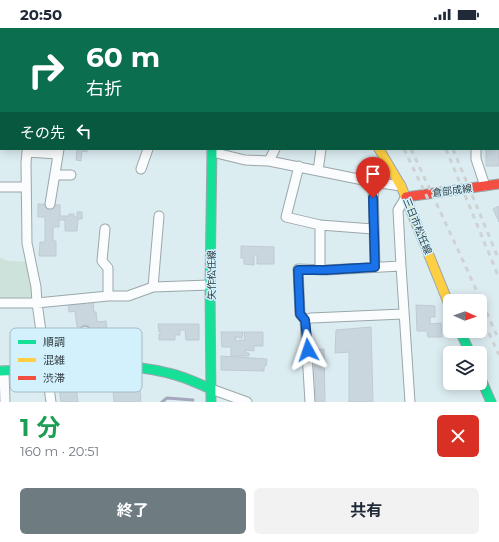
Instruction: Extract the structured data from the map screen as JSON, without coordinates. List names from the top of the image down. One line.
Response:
{"streets":{"main road":["倉部成線","三日市松任線","矢作松任線"]},"crossings":[["倉部成線","三日市松任線"]],"legend":["順調","混雑","渋滞"],"north":"right","page":{"status":"20:50","turn":["60 m","右折"],"then":"その先","heading":["1 分","160 m · 20:51"],"buttons":["終了","共有"]}}
